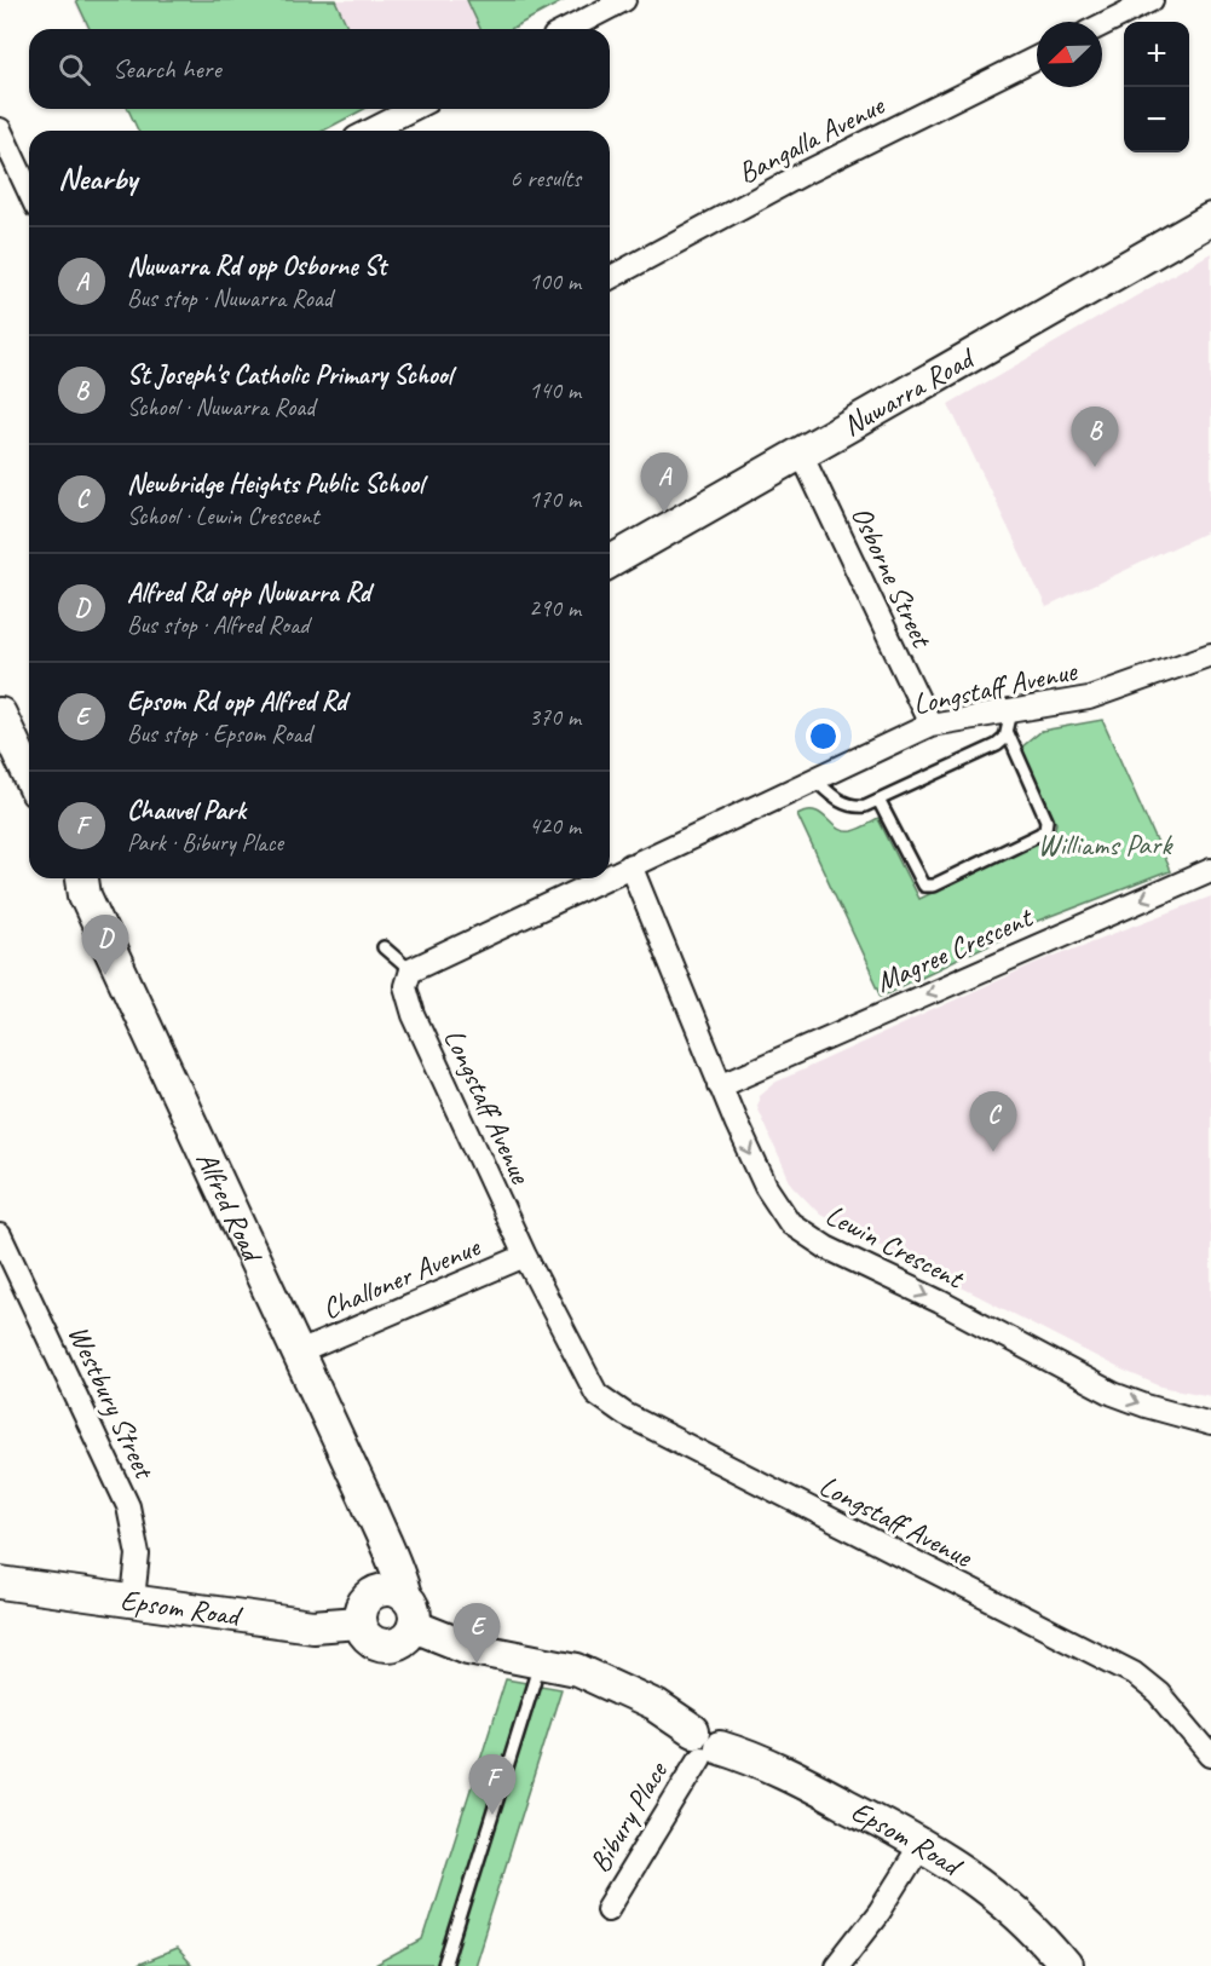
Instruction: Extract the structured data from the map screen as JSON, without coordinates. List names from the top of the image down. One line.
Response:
{"streets":{"street":["Bangalla Avenue","Nuwarra Road","Osborne Street","Longstaff Avenue","Magree Crescent","Alfred Road","Lewin Crescent","Challoner Avenue","Westbury Street","Epsom Road","Bibury Place"]},"crossings":[["Nuwarra Road","Osborne Street"],["Osborne Street","Longstaff Avenue"],["Longstaff Avenue","Lewin Crescent"],["Longstaff Avenue","Challoner Avenue"],["Magree Crescent","Lewin Crescent"],["Alfred Road","Challoner Avenue"],["Alfred Road","Epsom Road"],["Westbury Street","Epsom Road"],["Epsom Road","Bibury Place"]],"one_way":["Magree Crescent","Lewin Crescent"],"parks":["Williams Park"],"north":"bottom left","page":{"map_buttons":["+","−"],"search":"Search here","heading":["Nearby","6 results"],"list":[{"mark":"A","name":"Nuwarra Rd opp Osborne St","note":"Bus stop · Nuwarra Road","value":"100 m"},{"mark":"B","name":"St Joseph's Catholic Primary School","note":"School · Nuwarra Road","value":"140 m"},{"mark":"C","name":"Newbridge Heights Public School","note":"School · Lewin Crescent","value":"170 m"},{"mark":"D","name":"Alfred Rd opp Nuwarra Rd","note":"Bus stop · Alfred Road","value":"290 m"},{"mark":"E","name":"Epsom Rd opp Alfred Rd","note":"Bus stop · Epsom Road","value":"370 m"},{"mark":"F","name":"Chauvel Park","note":"Park · Bibury Place","value":"420 m"}],"pins":["B","A","D","C","E","F"]}}
